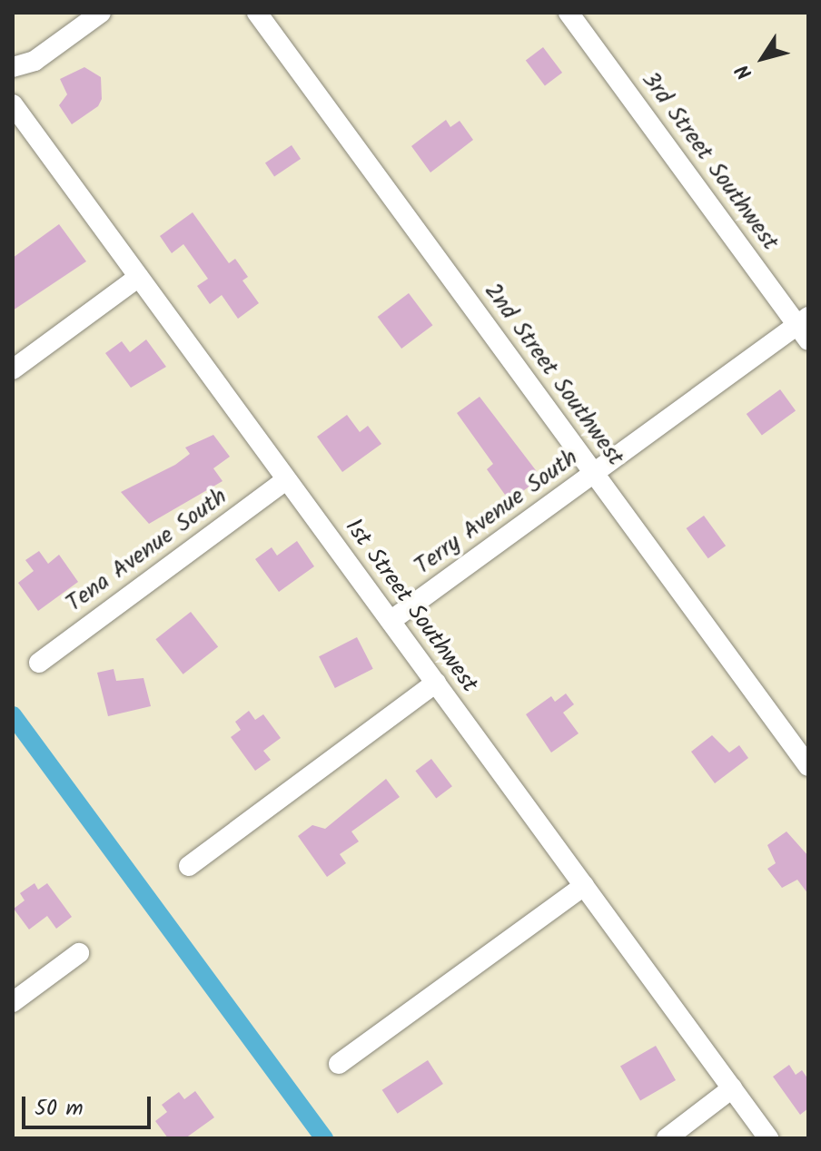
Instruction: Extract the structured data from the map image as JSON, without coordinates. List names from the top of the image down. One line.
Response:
{"streets":{"street":["3rd Street Southwest","2nd Street Southwest","Terry Avenue South","Tena Avenue South","1st Street Southwest"]},"crossings":[["3rd Street Southwest","Terry Avenue South"],["2nd Street Southwest","Terry Avenue South"],["Terry Avenue South","1st Street Southwest"],["Tena Avenue South","1st Street Southwest"]],"scale_bar":"50 m","north":"bottom left"}
